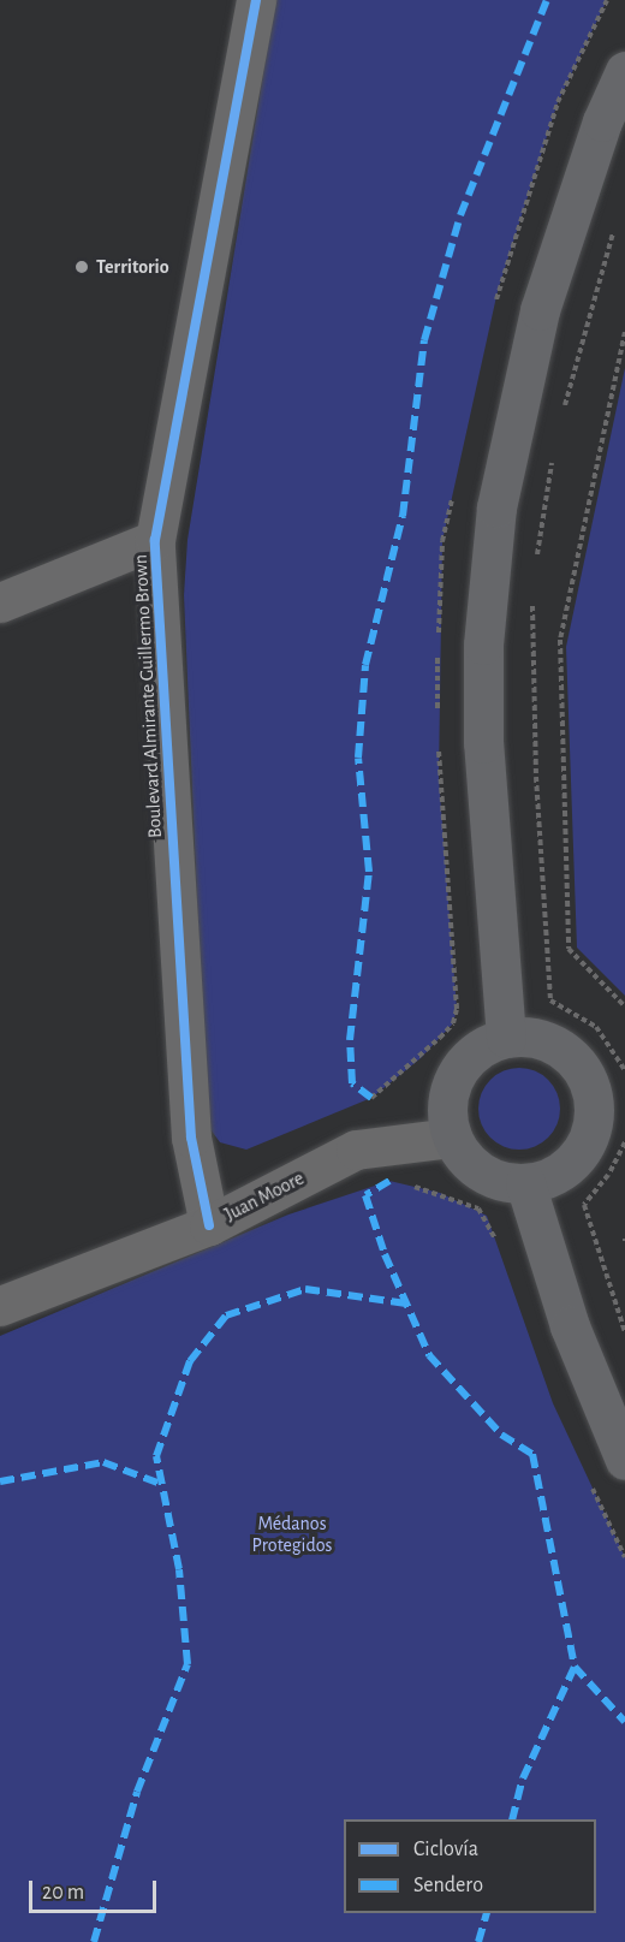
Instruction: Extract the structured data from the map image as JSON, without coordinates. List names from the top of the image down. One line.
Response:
{"streets":{"street":["Boulevard Almirante Guillermo Brown","Juan Moore"]},"crossings":[["Boulevard Almirante Guillermo Brown","Juan Moore"]],"parks":["Médanos Protegidos"],"places":["Territorio"],"legend":["Ciclovía","Sendero"],"scale_bar":"20 m"}
